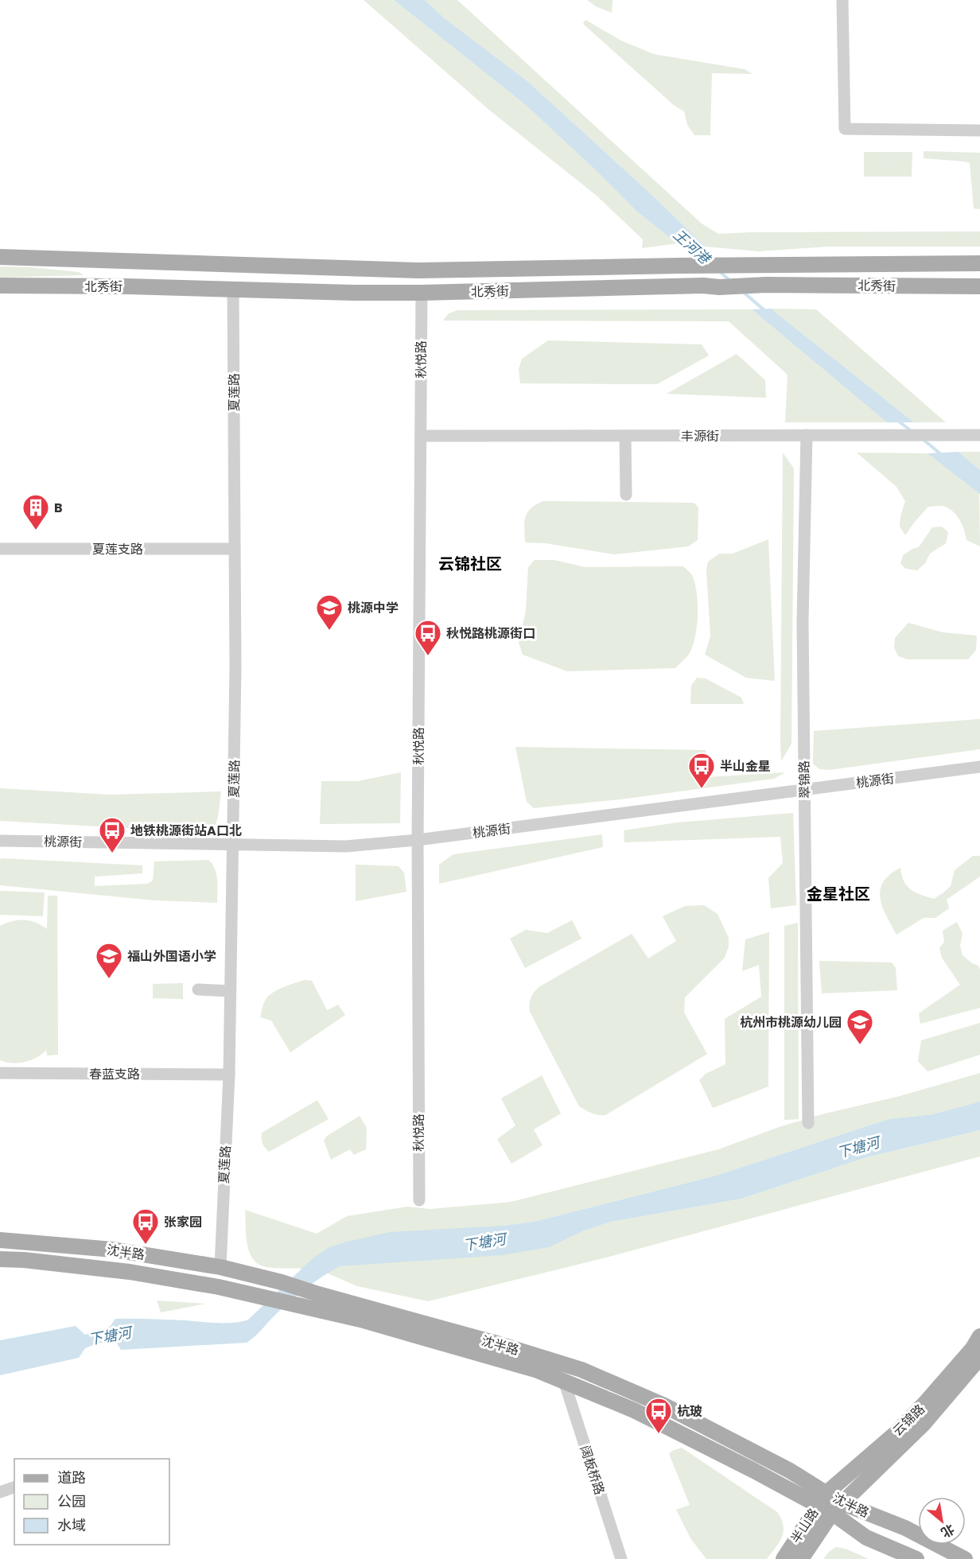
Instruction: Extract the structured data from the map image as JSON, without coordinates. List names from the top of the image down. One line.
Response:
{"streets":{"main road":["北秀街","沈半路","云锦路","半山路"],"street":["秋悦路","夏莲路","丰源街","夏莲支路","翠锦路","桃源街","春蓝支路","阔板桥路"]},"crossings":[["北秀街","秋悦路"],["北秀街","夏莲路"],["秋悦路","丰源街"],["秋悦路","桃源街"],["夏莲路","夏莲支路"],["夏莲路","桃源街"],["夏莲路","春蓝支路"],["夏莲路","沈半路"],["丰源街","翠锦路"],["翠锦路","桃源街"],["沈半路","云锦路"],["沈半路","阔板桥路"],["沈半路","半山路"],["云锦路","半山路"]],"districts":["云锦社区","金星社区"],"water":["王河港","下塘河"],"places":{"building":["B"],"school or university":["桃源中学","福山外国语小学","杭州市桃源幼儿园"],"bus stop":["秋悦路桃源街口","半山金星","地铁桃源街站A口北","张家园","杭玻"]},"legend":["道路","公园","水域"],"north":"bottom right"}
